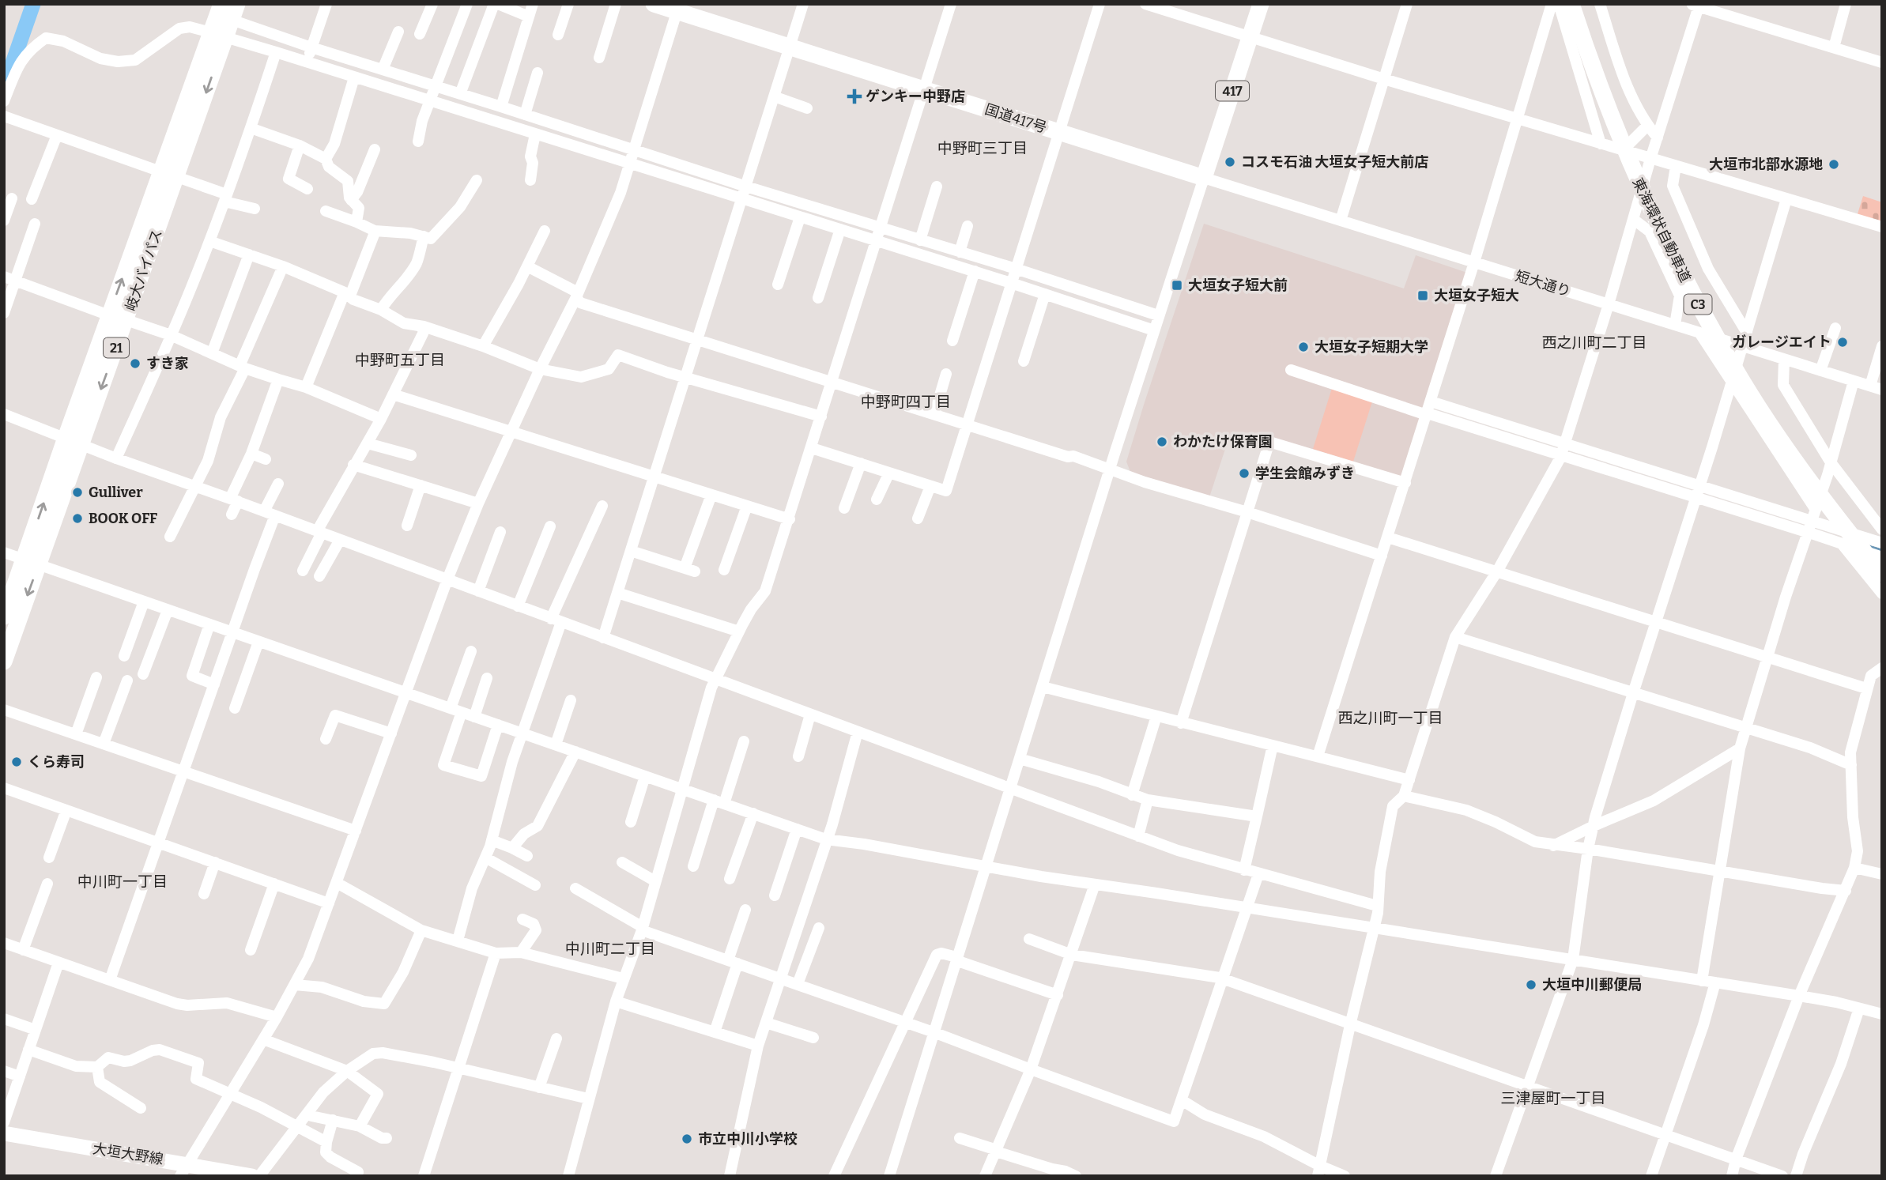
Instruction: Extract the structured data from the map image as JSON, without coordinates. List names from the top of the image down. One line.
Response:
{"streets":{"highway":["417","国道417号","東海環状自動車道","岐大バイパス","C3","21"],"main road":["大垣大野線"],"street":["短大通り"]},"crossings":[["417","国道417号"],["417","短大通り"],["国道417号","短大通り"]],"districts":["中野町三丁目","西之川町二丁目","中野町五丁目","中野町四丁目","西之川町一丁目","中川町一丁目","中川町二丁目","三津屋町一丁目"],"places":{"health":["ゲンキー中野店"],"other":["コスモ石油 大垣女子短大前店","大垣市北部水源地","ガレージエイト","大垣女子短期大学","すき家","わかたけ保育園","学生会館みずき","Gulliver","BOOK OFF","くら寿司","大垣中川郵便局","市立中川小学校"],"transit":["大垣女子短大前","大垣女子短大"]}}
